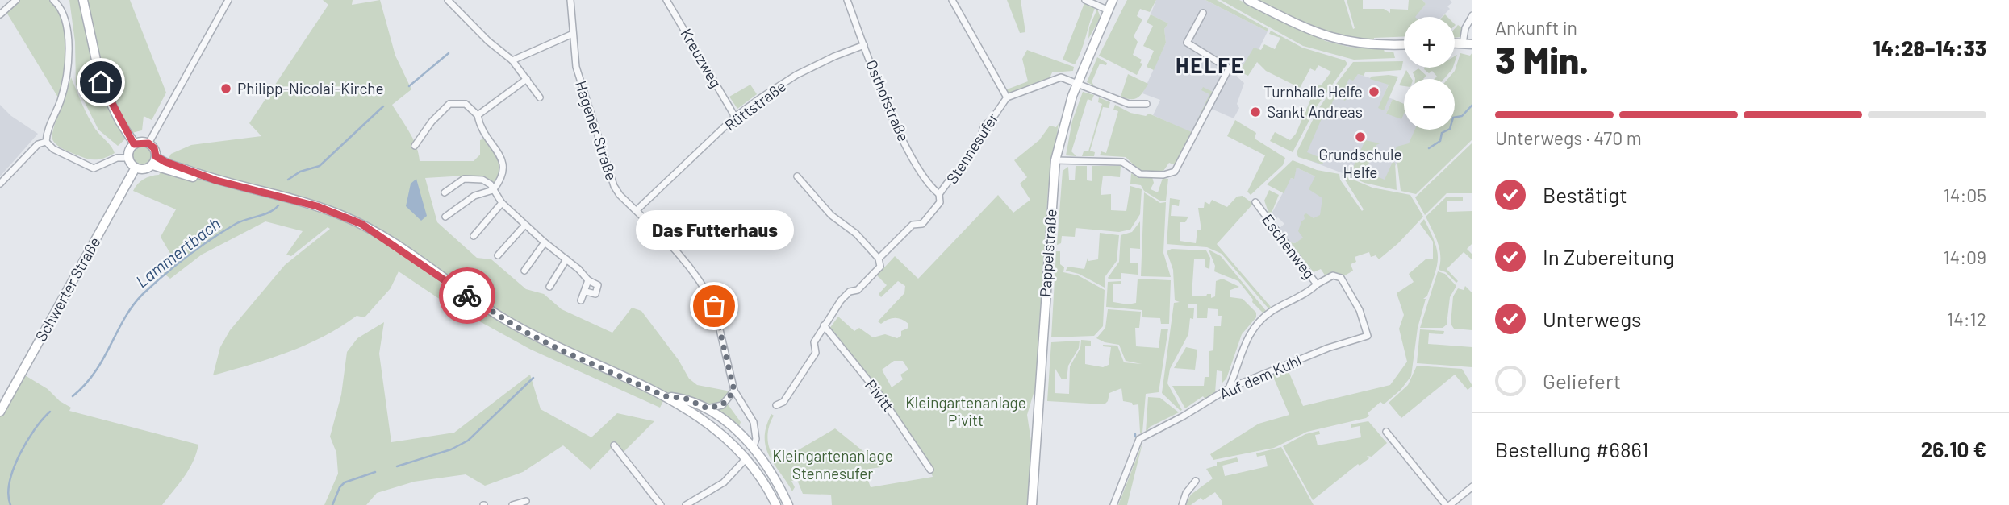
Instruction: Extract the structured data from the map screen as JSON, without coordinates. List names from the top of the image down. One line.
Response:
{"streets":{"main road":["Pappelstraße","Schwerter Straße"],"street":["Kreuzweg","Osthofstraße","Rüttstraße","Hagener Straße","Stennesufer","Eschenweg","Auf dem Kuhl","Pivitt"]},"crossings":[["Kreuzweg","Rüttstraße"],["Osthofstraße","Rüttstraße"],["Osthofstraße","Stennesufer"],["Rüttstraße","Hagener Straße"],["Stennesufer","Pappelstraße"],["Stennesufer","Pivitt"],["Eschenweg","Auf dem Kuhl"]],"districts":["HELFE"],"water":["Lammertbach"],"parks":["Kleingartenanlage Pivitt","Kleingartenanlage Stennesufer"],"places":["Philipp-Nicolai-Kirche","Turnhalle Helfe","Sankt Andreas","Grundschule Helfe","Das Futterhaus"],"page":{"heading":["3 Min.","Ankunft in","14:28–14:33"],"panel":["Bestellung #6861","26.10 €"],"map_buttons":["+","−"],"bar":"Unterwegs · 470 m","list":[["Bestätigt","14:05"],["In Zubereitung","14:09"],["Unterwegs","14:12"],"Geliefert"],"bubble":"Das Futterhaus"}}
